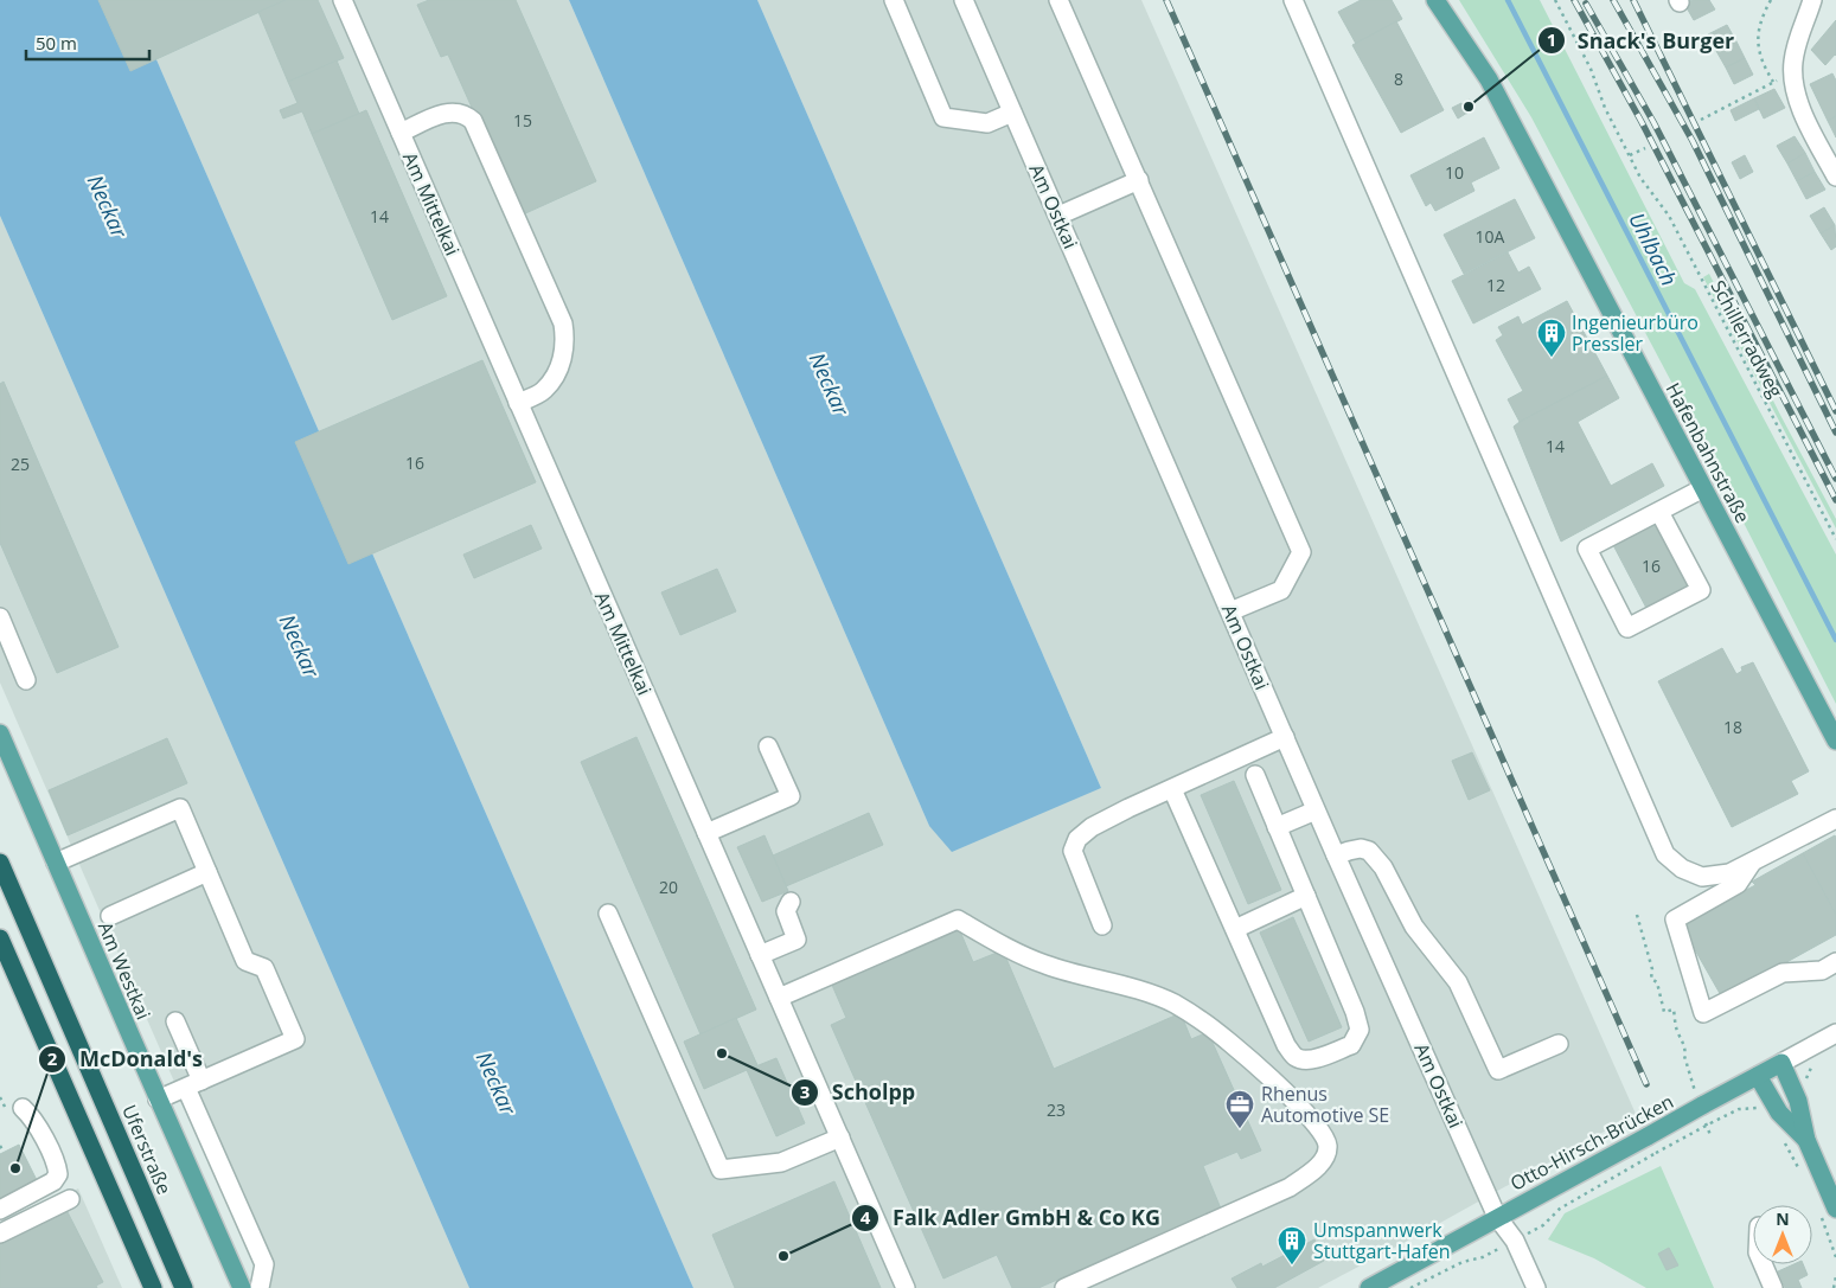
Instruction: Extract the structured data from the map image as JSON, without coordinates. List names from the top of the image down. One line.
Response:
{"streets":{"highway":["Uferstraße"],"main road":["Hafenbahnstraße","Am Westkai","Otto-Hirsch-Brücken"],"street":["Am Mittelkai","Am Ostkai"],"path":["Schillerradweg"]},"crossings":[["Am Ostkai","Otto-Hirsch-Brücken"]],"water":["Neckar","Uhlbach"],"places":{"other":["Snack's Burger","Scholpp","McDonald's","Falk Adler GmbH & Co KG"],"building":["Ingenieurbüro Pressler","Umspannwerk Stuttgart-Hafen"],"office":["Rhenus Automotive SE"]},"house_numbers":["8","15","10","14","10A","12","14","16","25","16","18","20","23"],"scale_bar":"50 m","north":"top"}
